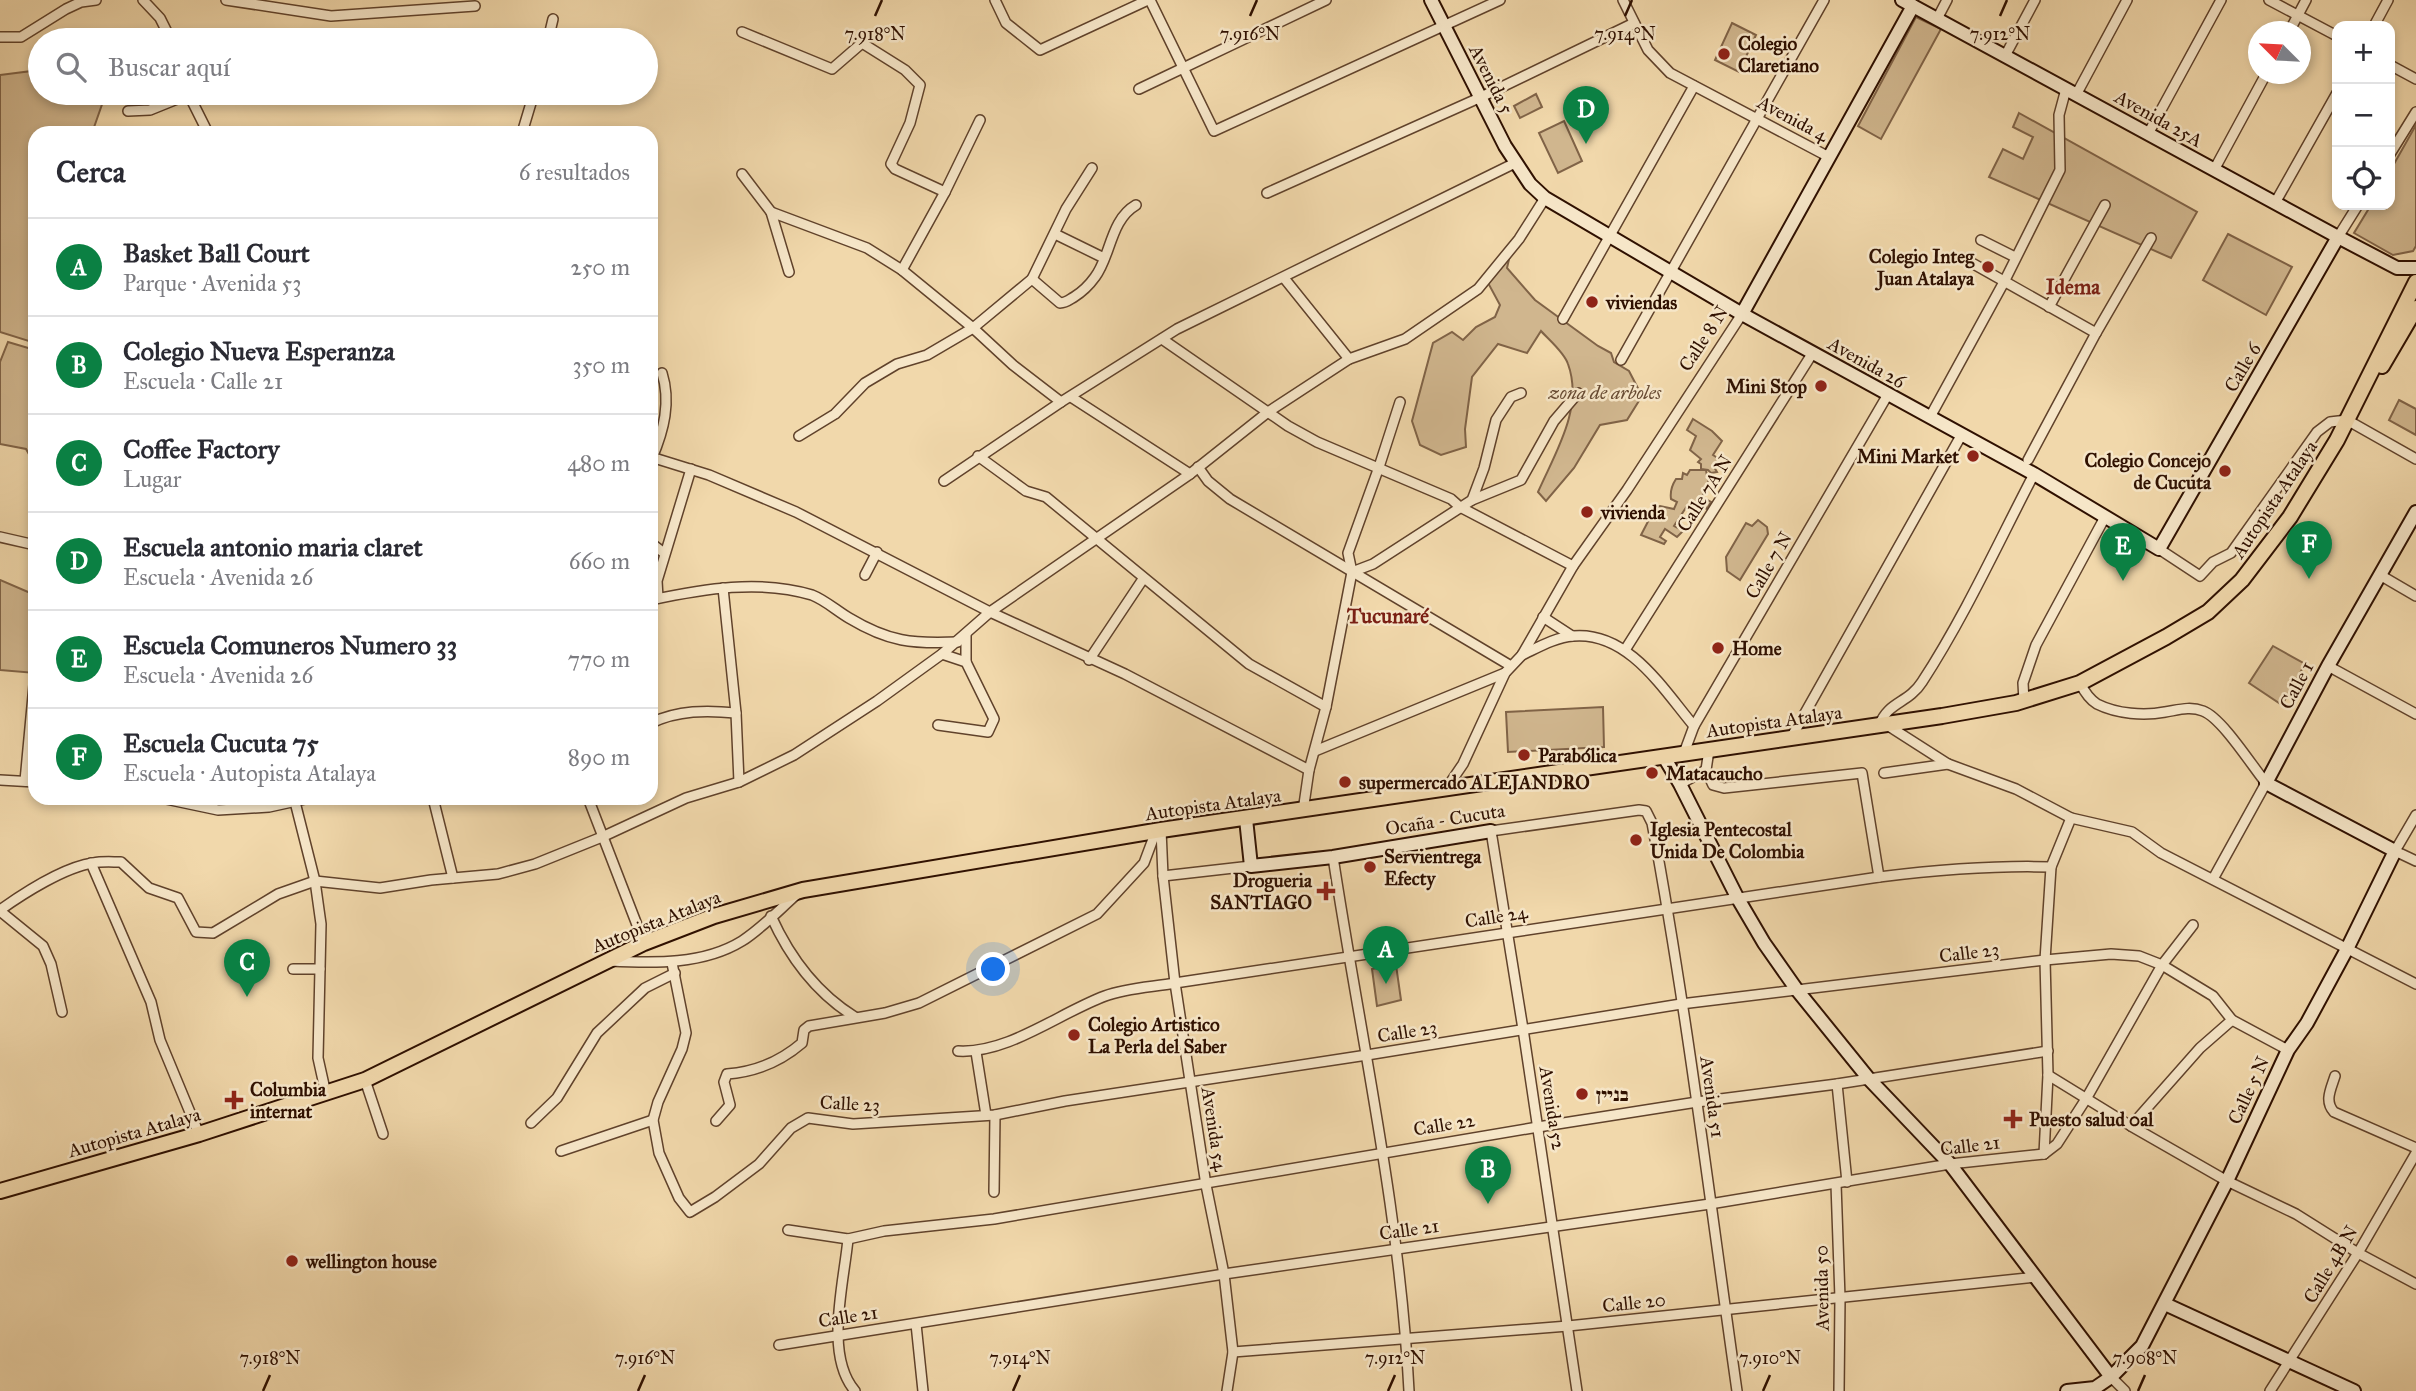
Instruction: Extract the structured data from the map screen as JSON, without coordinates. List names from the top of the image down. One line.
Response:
{"streets":{"main road":["Autopista Atalaya"],"street":["Avenida 5","Avenida 4","Avenida 25A","Calle 8 N","Avenida 26","Calle 6","Calle 7A N","Calle 7 N","Calle 1","Ocaña - Cucuta","Calle 24","Calle 23","Calle 5 N","Avenida 51","Avenida 52","Calle 22","Avenida 54","Calle 21","Calle 4B N","Avenida 50","Calle 20"]},"crossings":[["Avenida 5","Avenida 26"],["Avenida 4","Calle 8 N"],["Avenida 25A","Calle 8 N"],["Avenida 25A","Calle 6"],["Calle 8 N","Avenida 26"],["Calle 8 N","Autopista Atalaya"],["Avenida 26","Calle 6"],["Avenida 26","Calle 7A N"],["Avenida 26","Autopista Atalaya"],["Avenida 26","Calle 7 N"],["Autopista Atalaya","Calle 7 N"],["Autopista Atalaya","Avenida 54"],["Ocaña - Cucuta","Avenida 51"],["Ocaña - Cucuta","Avenida 52"],["Ocaña - Cucuta","Avenida 54"],["Calle 24","Avenida 51"],["Calle 24","Avenida 52"],["Calle 24","Avenida 54"],["Calle 23","Avenida 51"],["Calle 23","Avenida 52"],["Calle 23","Avenida 54"],["Avenida 51","Calle 22"],["Avenida 51","Calle 21"],["Avenida 51","Calle 20"],["Avenida 52","Calle 22"],["Avenida 52","Calle 21"],["Avenida 52","Calle 20"],["Calle 22","Avenida 54"],["Avenida 54","Calle 21"],["Avenida 54","Calle 20"],["Calle 21","Avenida 50"],["Avenida 50","Calle 20"]],"districts":["Idema","Tucunaré"],"parks":["zona de arboles"],"places":{"other":["Colegio Claretiano","Colegio Integ Juan Atalaya","viviendas","Mini Stop","Mini Market","Colegio Concejo de Cucuta","vivienda","Home","Parabólica","Matacaucho","supermercado ALEJANDRO","Iglesia Pentecostal Unida De Colombia","Servientrega Efecty","Colegio Artistico La Perla del Saber","בניין","wellington house"],"health":["Drogueria SANTIAGO","Columbia internat","Puesto salud 0al"]},"north":"top left","page":{"map_buttons":["+","−"],"search":"Buscar aquí","pins":["D","F","E","A","C","B"],"heading":["Cerca","6 resultados"],"list":[{"mark":"A","name":"Basket Ball Court","note":"Parque · Avenida 53","value":"250 m"},{"mark":"B","name":"Colegio Nueva Esperanza","note":"Escuela · Calle 21","value":"350 m"},{"mark":"C","name":"Coffee Factory","note":"Lugar","value":"480 m"},{"mark":"D","name":"Escuela antonio maria claret","note":"Escuela · Avenida 26","value":"660 m"},{"mark":"E","name":"Escuela Comuneros Numero 33","note":"Escuela · Avenida 26","value":"770 m"},{"mark":"F","name":"Escuela Cucuta 75","note":"Escuela · Autopista Atalaya","value":"890 m"}]},"coordinates":["7.918°N","7.916°N","7.914°N","7.912°N","7.910°N","7.908°N"]}
